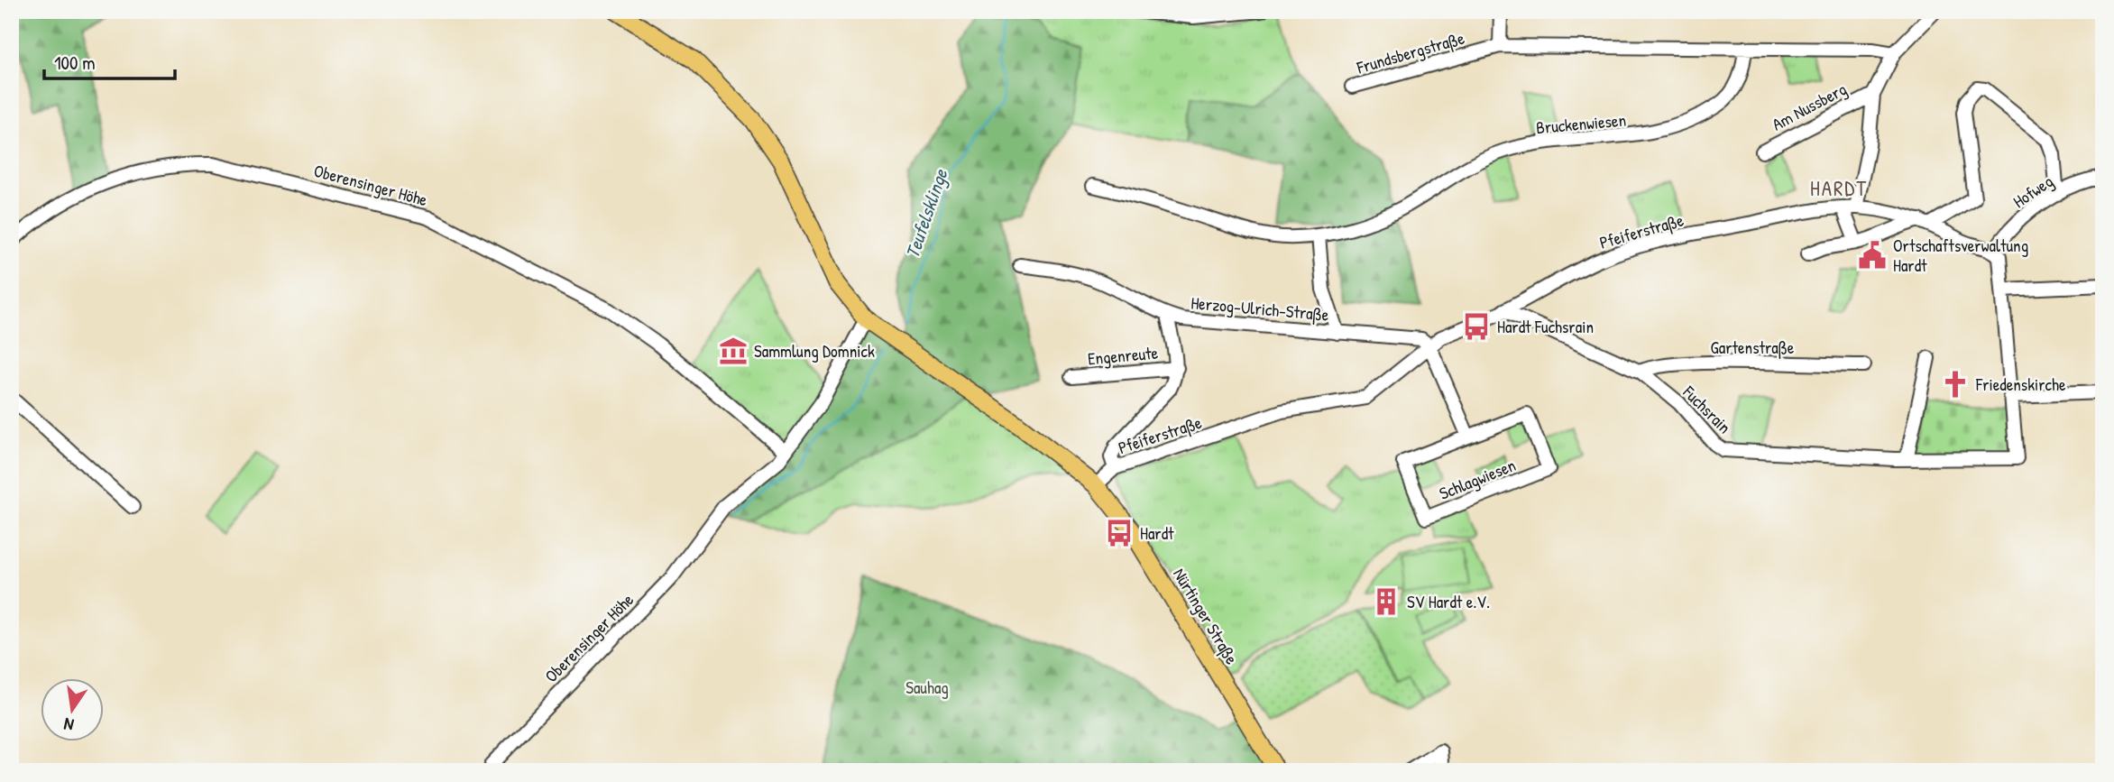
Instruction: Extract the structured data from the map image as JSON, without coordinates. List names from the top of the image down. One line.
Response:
{"streets":{"main road":["Nürtinger Straße"],"street":["Frundsbergstraße","Am Nussberg","Bruckenwiesen","Oberensinger Höhe","Hofweg","Pfeiferstraße","Herzog-Ulrich-Straße","Gartenstraße","Engenreute","Fuchsrain","Schlagwiesen"]},"crossings":[["Frundsbergstraße","Bruckenwiesen"],["Oberensinger Höhe","Nürtinger Straße"],["Hofweg","Pfeiferstraße"],["Pfeiferstraße","Herzog-Ulrich-Straße"],["Pfeiferstraße","Fuchsrain"],["Pfeiferstraße","Nürtinger Straße"],["Gartenstraße","Fuchsrain"]],"districts":["HARDT"],"water":["Teufelsklinge"],"parks":["Sauhag"],"places":{"public building":["Ortschaftsverwaltung Hardt"],"bus stop":["Hardt Fuchsrain","Hardt"],"museum":["Sammlung Domnick"],"church":["Friedenskirche"],"building":["SV Hardt e.V."]},"scale_bar":"100 m","north":"bottom"}
